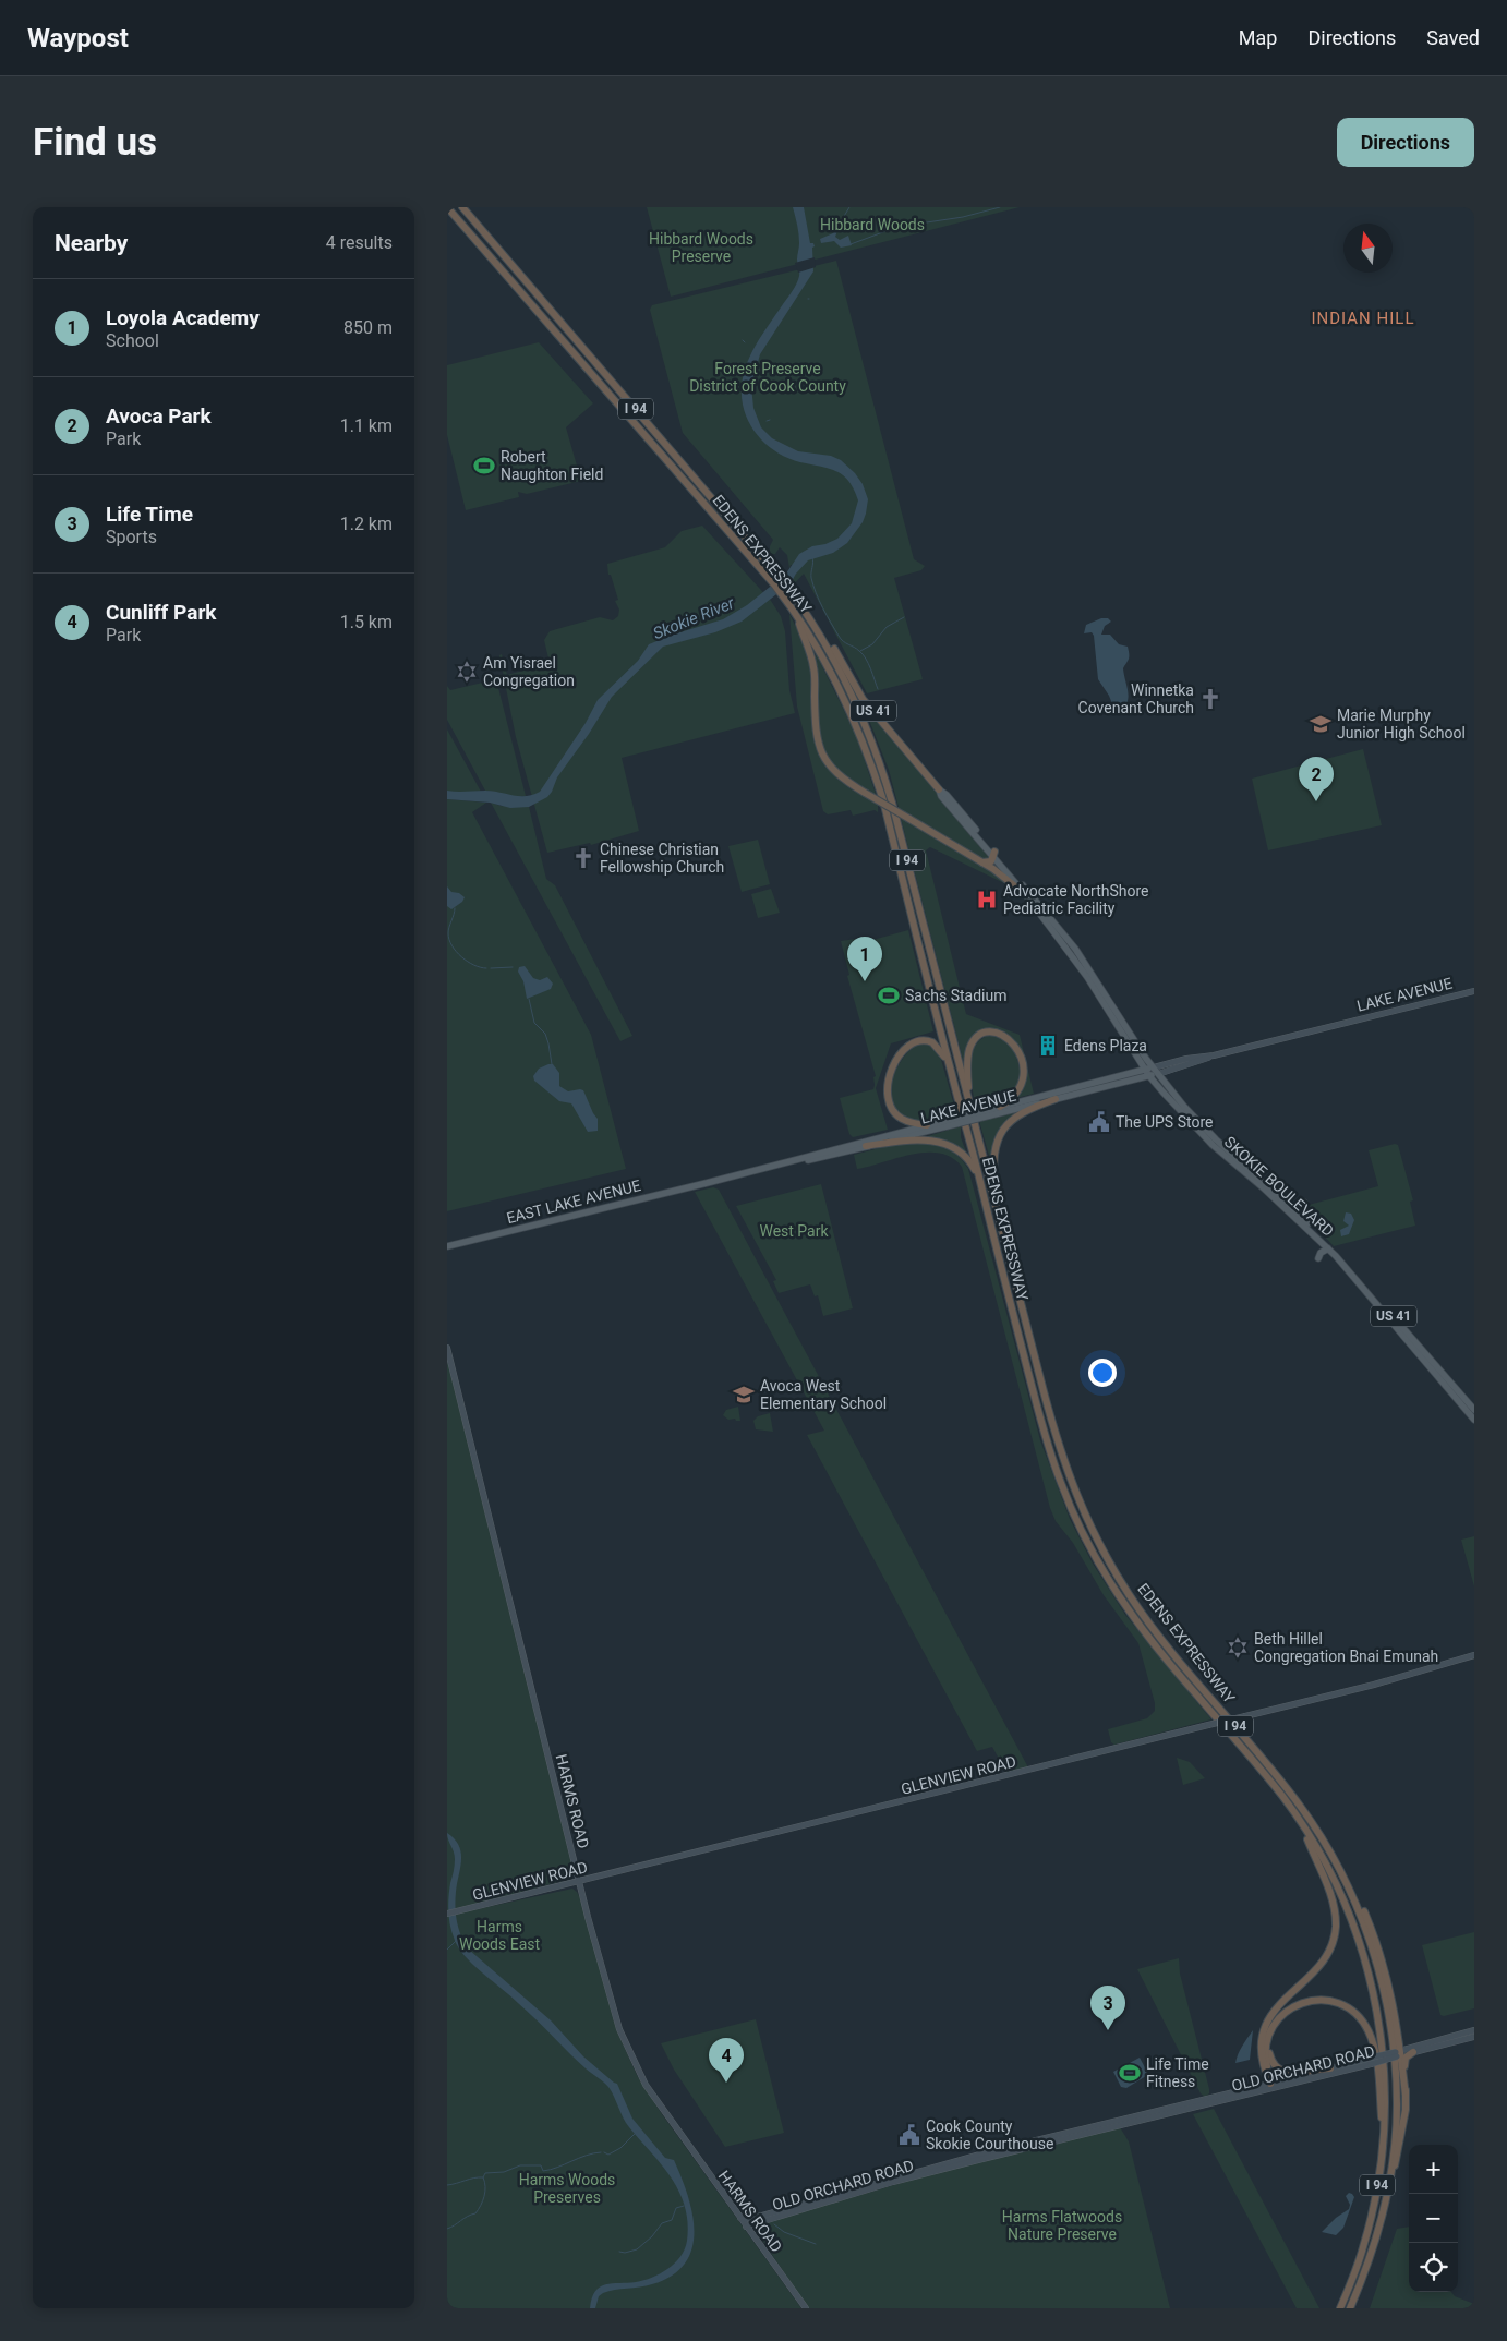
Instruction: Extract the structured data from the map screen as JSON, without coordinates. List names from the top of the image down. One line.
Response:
{"streets":{"highway":["I 94","EDENS EXPRESSWAY","US 41"],"main road":["LAKE AVENUE","SKOKIE BOULEVARD","EAST LAKE AVENUE","GLENVIEW ROAD","HARMS ROAD","OLD ORCHARD ROAD"]},"crossings":[["EDENS EXPRESSWAY","US 41"],["US 41","SKOKIE BOULEVARD"],["LAKE AVENUE","SKOKIE BOULEVARD"],["LAKE AVENUE","EAST LAKE AVENUE"],["GLENVIEW ROAD","HARMS ROAD"],["HARMS ROAD","OLD ORCHARD ROAD"]],"districts":["INDIAN HILL"],"water":["Skokie River"],"parks":["Hibbard Woods","Hibbard Woods Preserve","Forest Preserve District of Cook County","West Park","Harms Woods East","Harms Woods Preserves","Harms Flatwoods Nature Preserve"],"places":{"sports":["Robert Naughton Field","Sachs Stadium","Life Time Fitness"],"synagogue":["Am Yisrael Congregation","Beth Hillel Congregation Bnai Emunah"],"church":["Winnetka Covenant Church","Chinese Christian Fellowship Church"],"school or university":["Marie Murphy Junior High School","Avoca West Elementary School"],"hospital":["Advocate NorthShore Pediatric Facility"],"building":["Edens Plaza"],"public building":["The UPS Store","Cook County Skokie Courthouse"]},"north":"top","page":{"header":"Waypost","nav":["Map","Directions","Saved"],"buttons":"Directions","title":"Find us","heading":["Nearby","4 results"],"list":[{"mark":"1","name":"Loyola Academy","note":"School","value":"850 m"},{"mark":"2","name":"Avoca Park","note":"Park","value":"1.1 km"},{"mark":"3","name":"Life Time","note":"Sports","value":"1.2 km"},{"mark":"4","name":"Cunliff Park","note":"Park","value":"1.5 km"}],"pins":["2","1","3","4"],"map_buttons":["+","−"]}}
